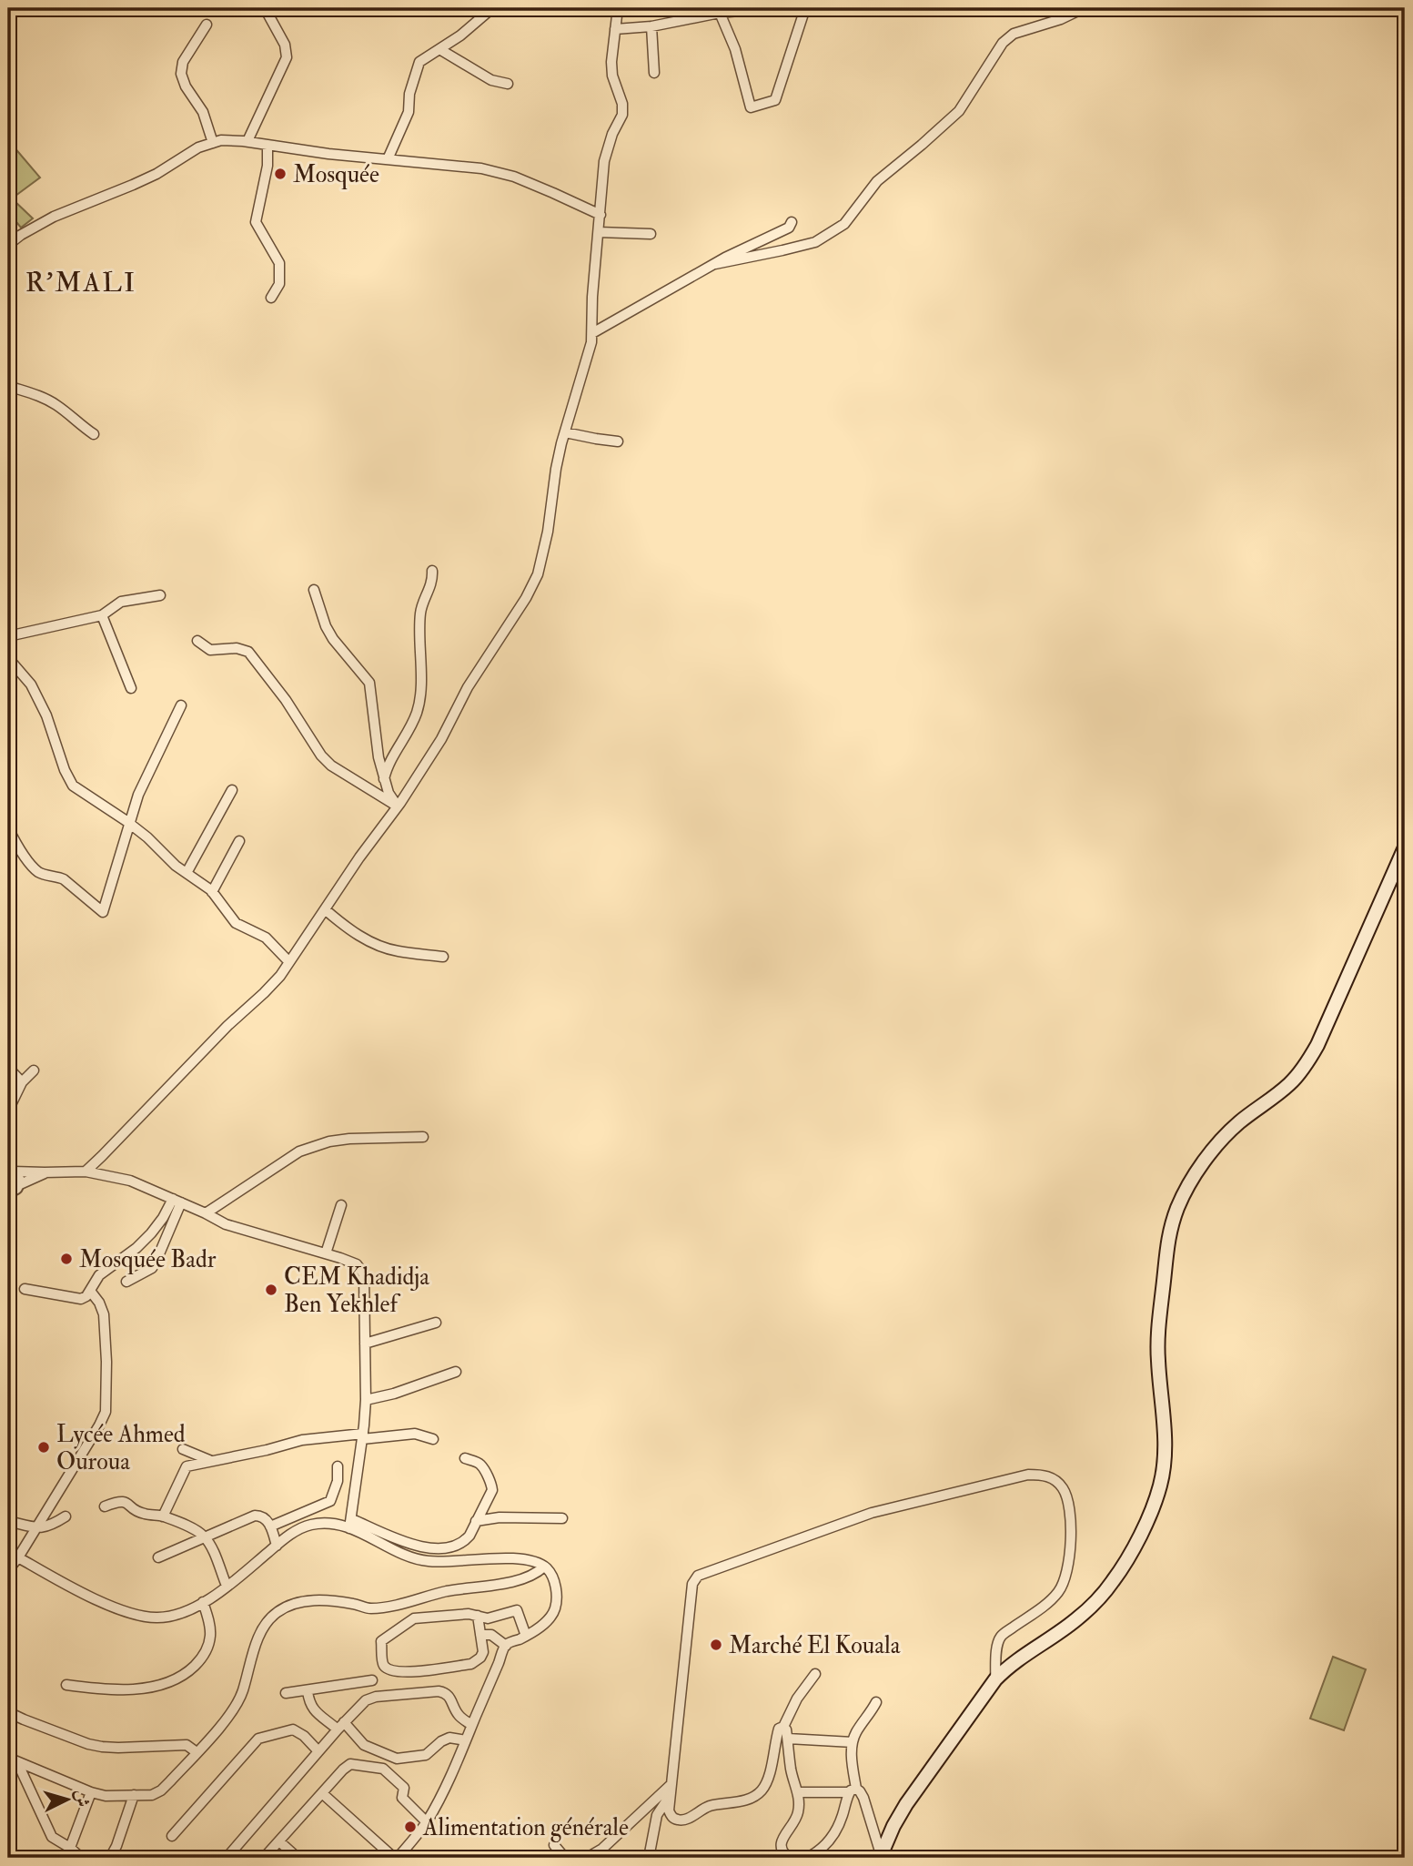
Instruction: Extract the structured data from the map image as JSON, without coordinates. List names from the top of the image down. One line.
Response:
{"districts":["R'MALI"],"places":["Mosquée","Mosquée Badr","CEM Khadidja Ben Yekhlef","Lycée Ahmed Ouroua","Marché El Kouala","Alimentation générale"],"north":"right"}
